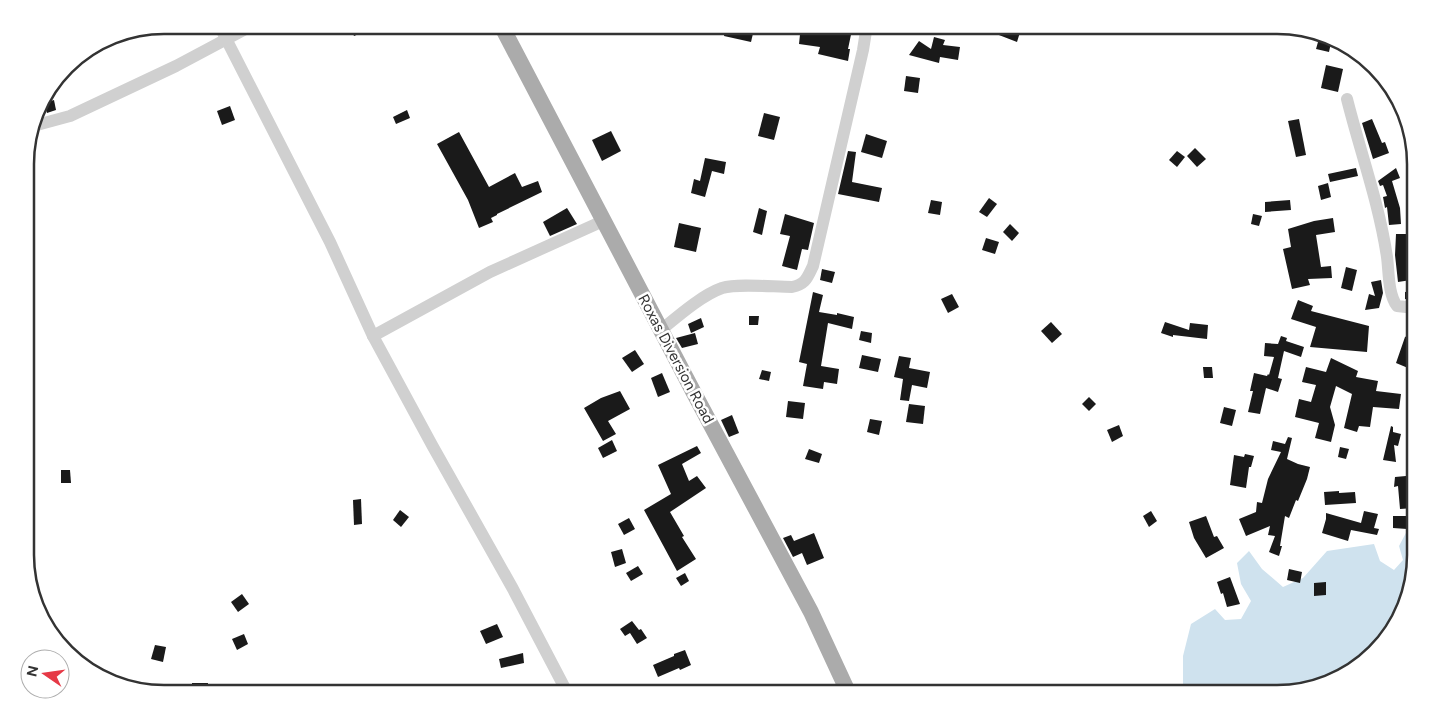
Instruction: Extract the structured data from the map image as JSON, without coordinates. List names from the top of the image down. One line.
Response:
{"streets":{"main road":["Roxas Diversion Road"]},"north":"left"}
